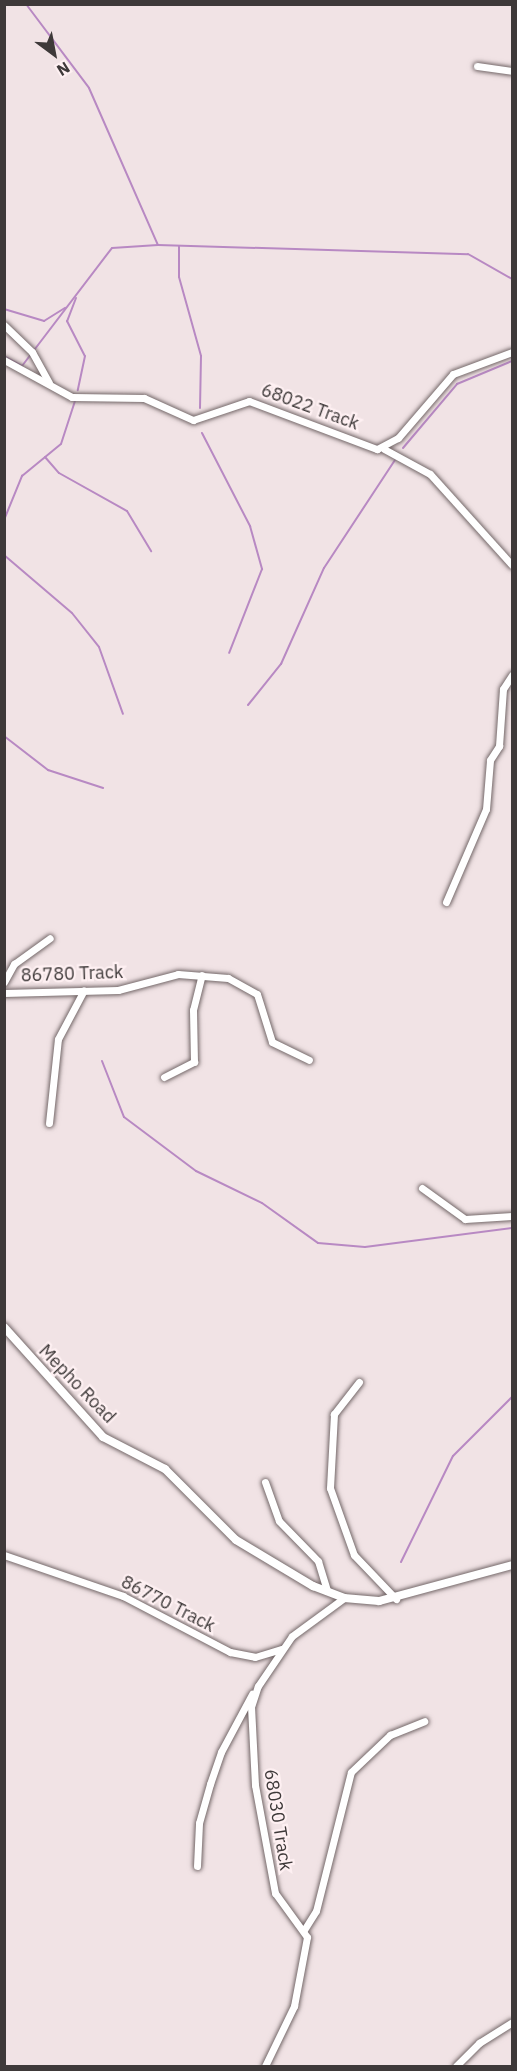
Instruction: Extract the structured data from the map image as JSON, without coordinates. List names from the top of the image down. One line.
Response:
{"streets":{"street":["68022 Track","86780 Track","Mepho Road","86770 Track","68030 Track"]},"crossings":[["Mepho Road","68030 Track"],["86770 Track","68030 Track"]],"north":"bottom right"}
